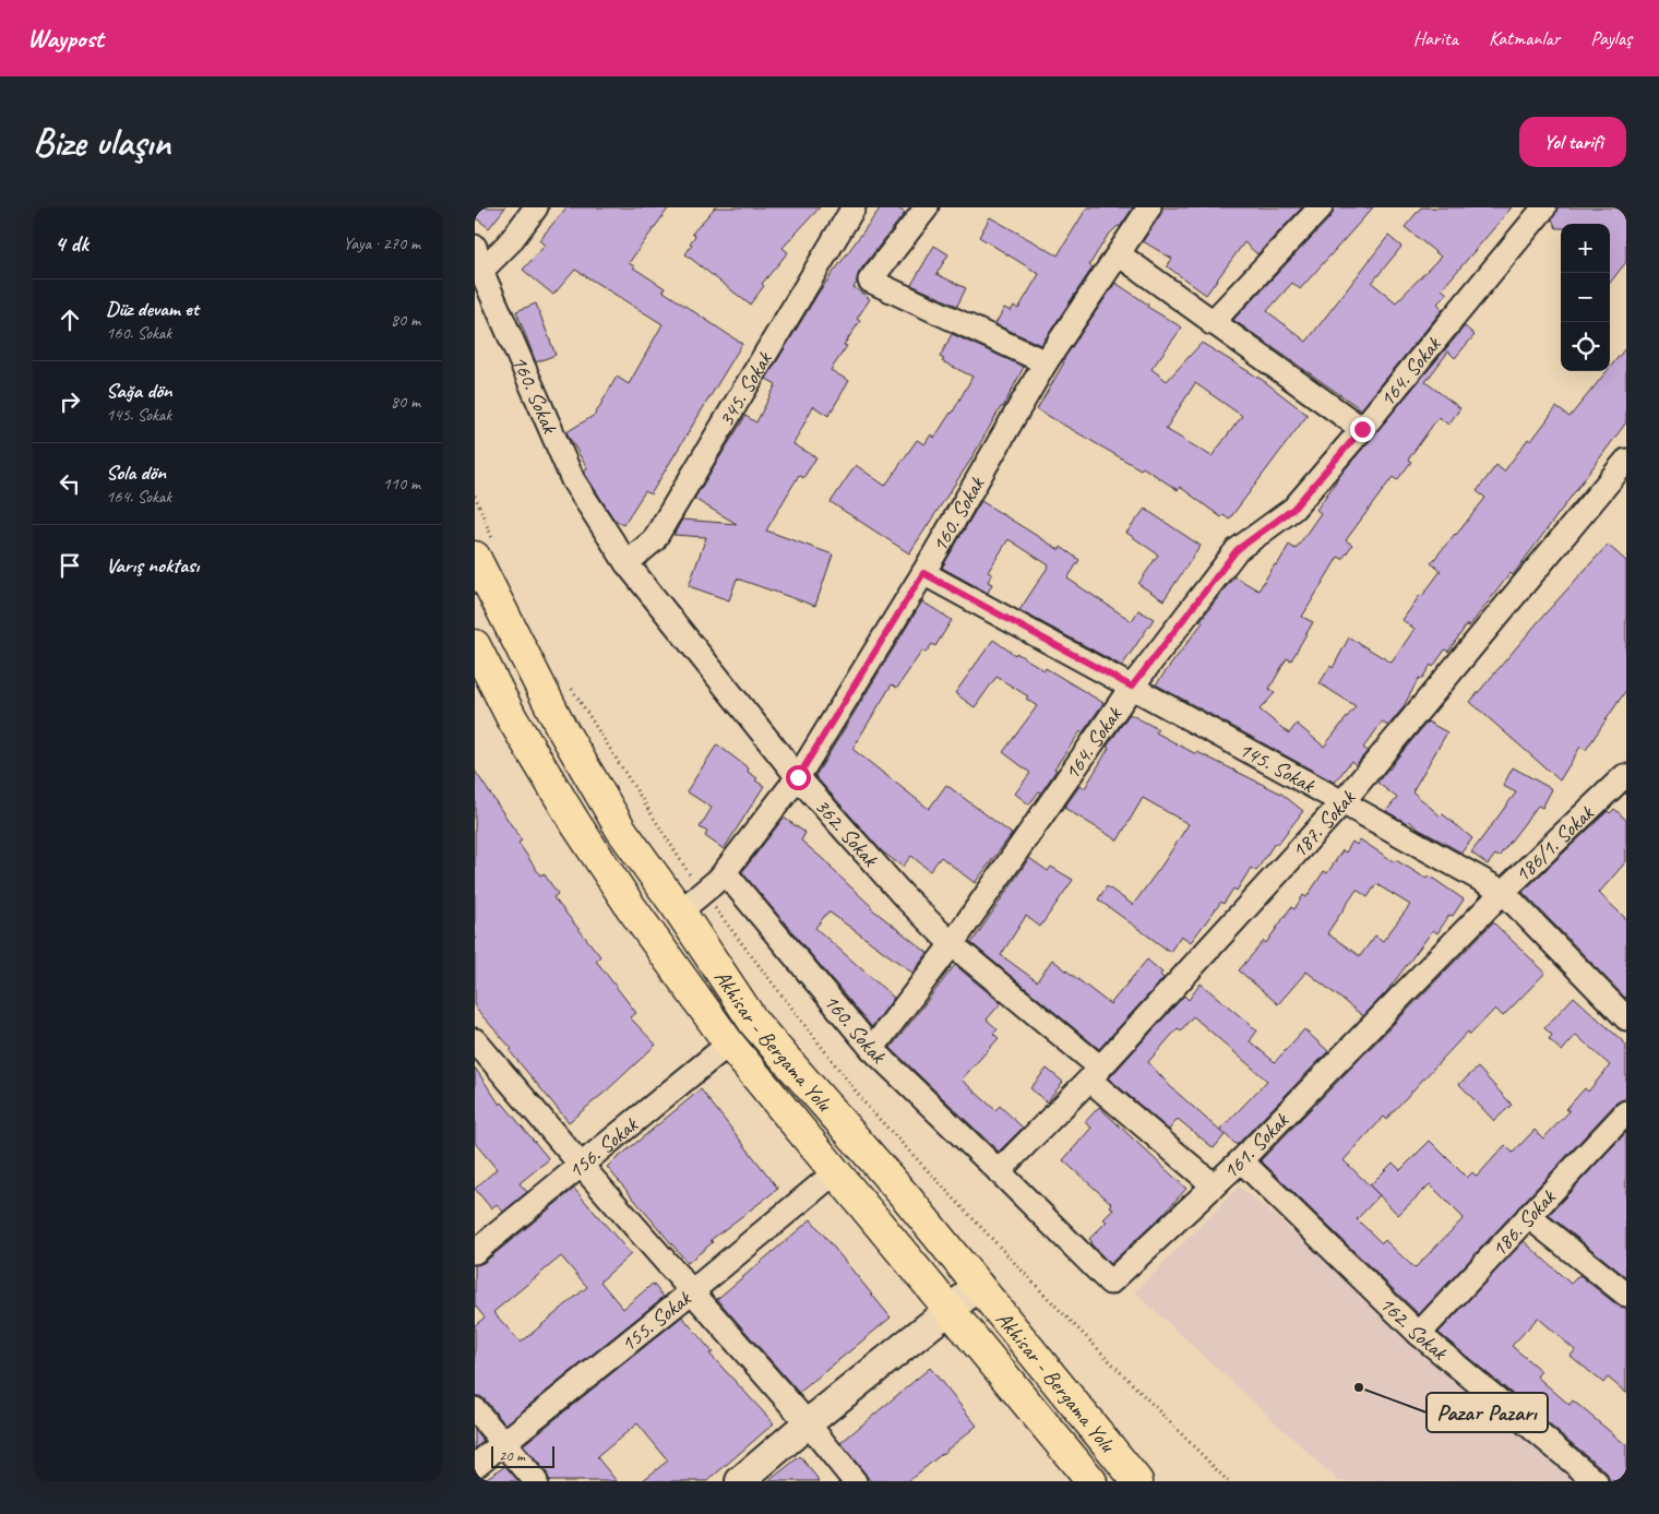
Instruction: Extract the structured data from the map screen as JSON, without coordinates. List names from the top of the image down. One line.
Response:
{"streets":{"main road":["Akhisar - Bergama Yolu"],"street":["164. Sokak","345. Sokak","160. Sokak","145. Sokak","187. Sokak","362. Sokak","186/1. Sokak","161. Sokak","156. Sokak","186. Sokak","155. Sokak","162. Sokak"]},"crossings":[["164. Sokak","160. Sokak"],["164. Sokak","145. Sokak"],["164. Sokak","362. Sokak"],["345. Sokak","160. Sokak"],["345. Sokak","362. Sokak"],["160. Sokak","145. Sokak"],["160. Sokak","187. Sokak"],["160. Sokak","362. Sokak"],["160. Sokak","Akhisar - Bergama Yolu"],["160. Sokak","161. Sokak"],["145. Sokak","187. Sokak"],["145. Sokak","186/1. Sokak"],["145. Sokak","161. Sokak"],["187. Sokak","362. Sokak"],["187. Sokak","161. Sokak"],["362. Sokak","161. Sokak"],["186/1. Sokak","161. Sokak"],["Akhisar - Bergama Yolu","156. Sokak"],["Akhisar - Bergama Yolu","155. Sokak"],["161. Sokak","162. Sokak"],["186. Sokak","162. Sokak"]],"places":["Pazar Pazarı"],"scale_bar":"20 m","page":{"header":"Waypost","nav":["Harita","Katmanlar","Paylaş"],"buttons":"Yol tarifi","title":"Bize ulaşın","heading":["4 dk","Yaya · 270 m"],"map_buttons":["+","−"],"list":[["Düz devam et","160. Sokak","80 m"],["Sağa dön","145. Sokak","80 m"],["Sola dön","164. Sokak","110 m"],"Varış noktası"],"scale":"20 m"}}
